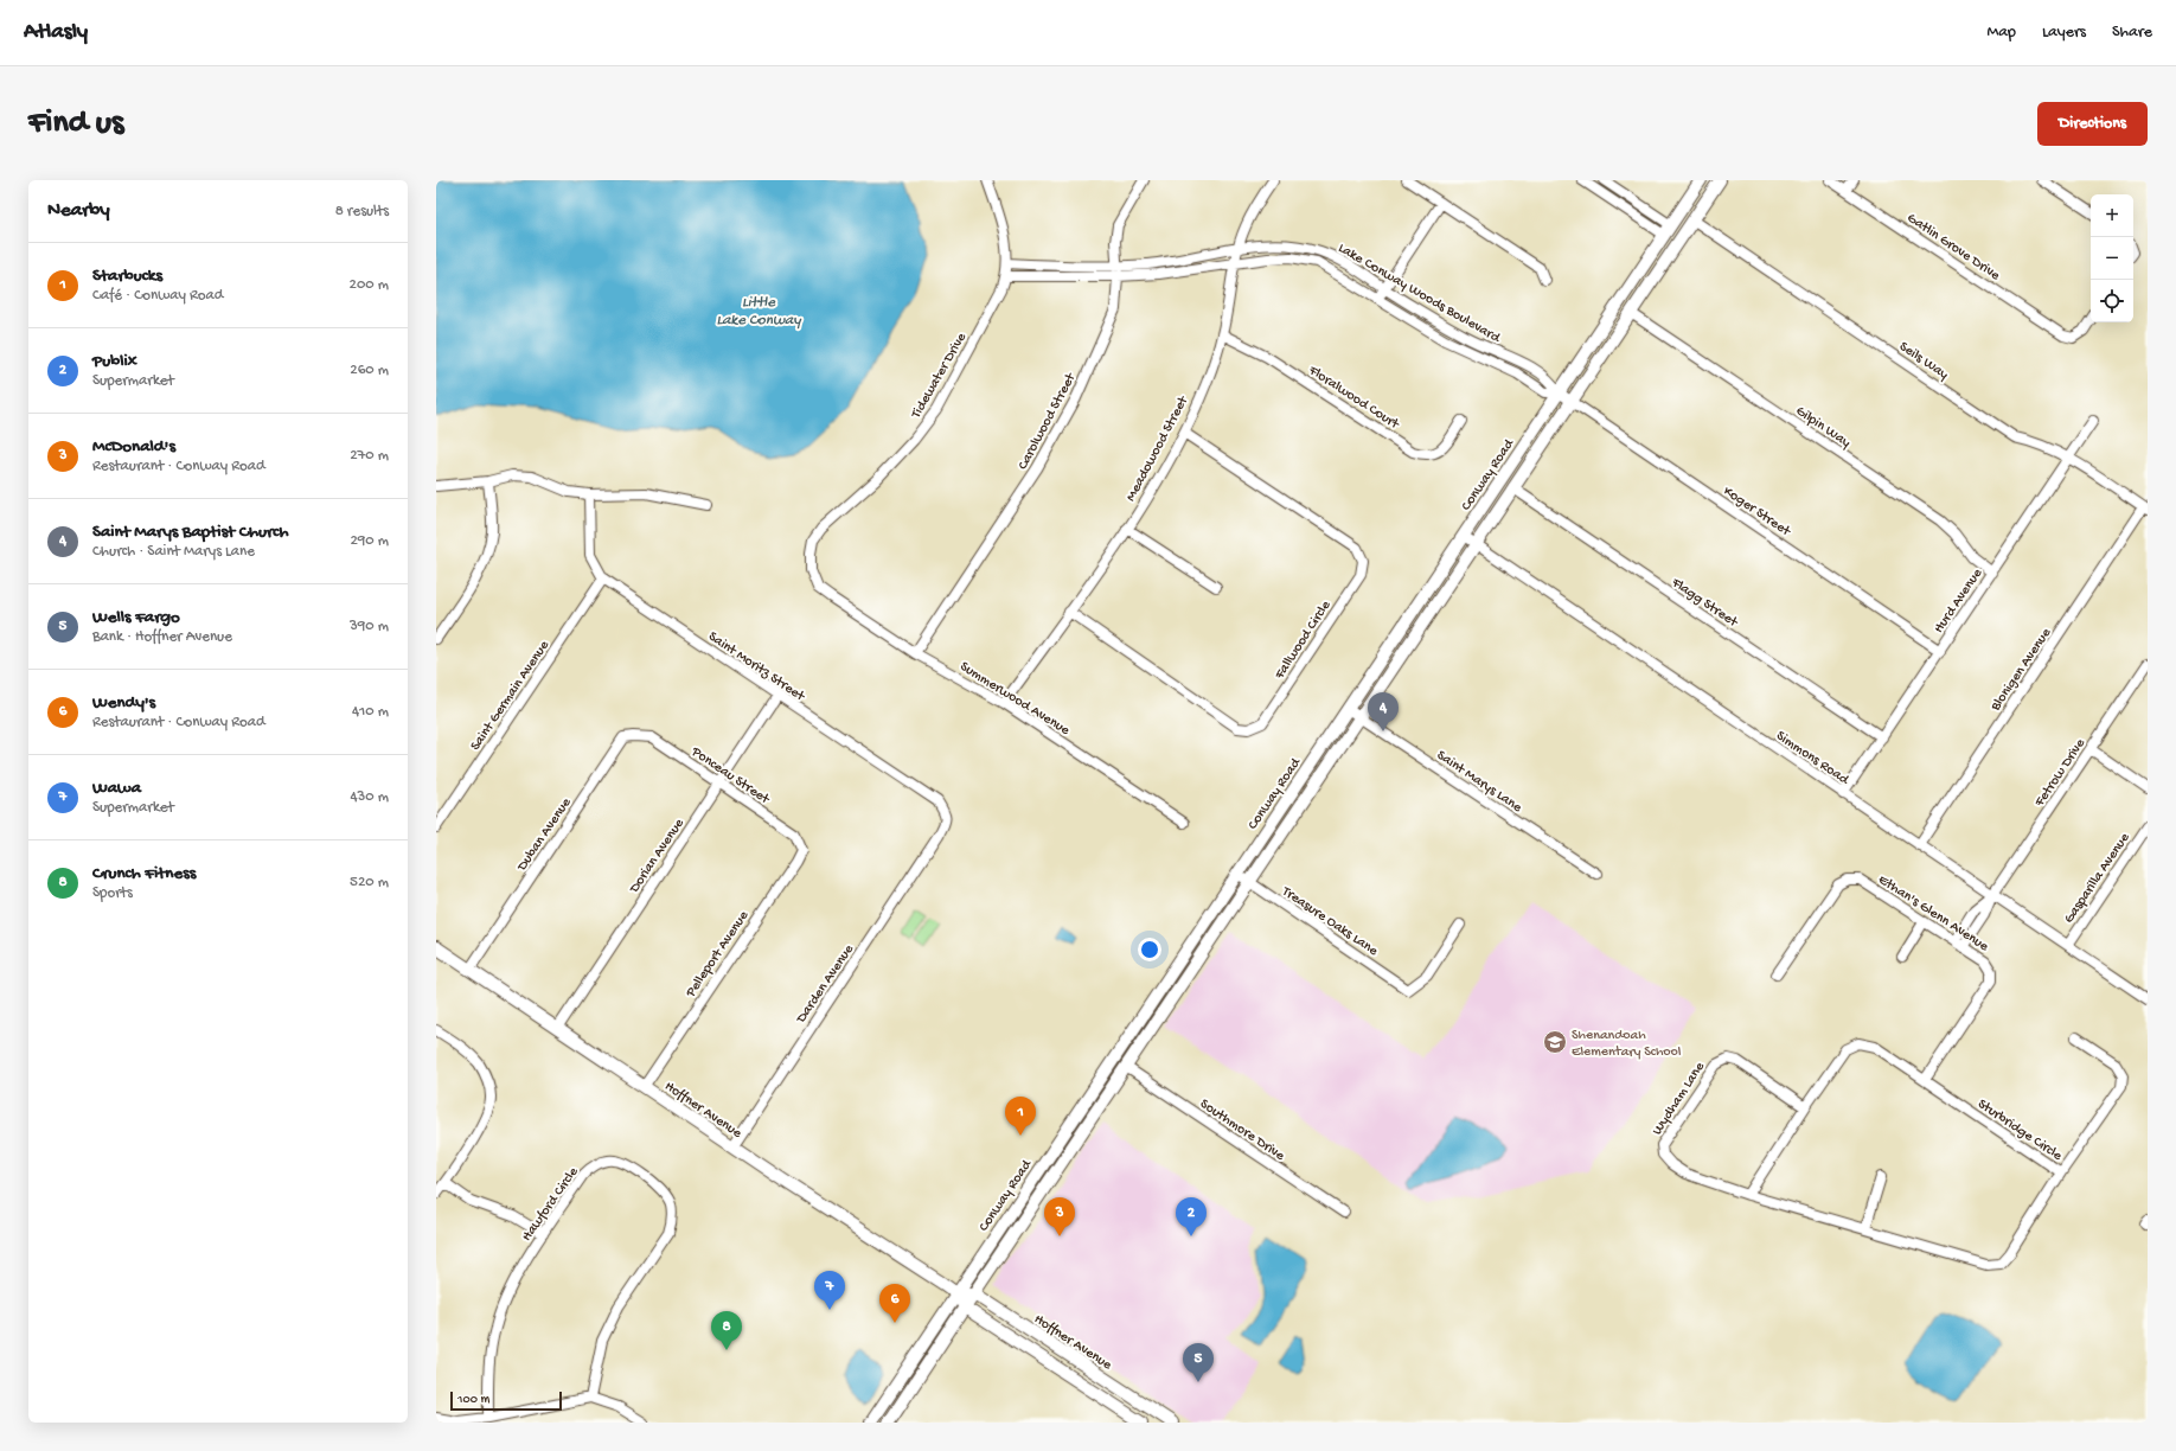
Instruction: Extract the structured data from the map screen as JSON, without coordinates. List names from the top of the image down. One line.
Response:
{"streets":{"main road":["Conway Road","Hoffner Avenue"],"street":["Gatlin Grove Drive","Lake Conway Woods Boulevard","Seils Way","Tidewater Drive","Floralwood Court","Carolwood Street","Gilpin Way","Meadowood Street","Koger Street","Hurd Avenue","Flagg Street","Fallwood Circle","Saint Moritz Street","Blonigen Avenue","Saint Germain Avenue","Summerwood Avenue","Simmons Road","Fetrow Drive","Ponceau Street","Saint Marys Lane","Duban Avenue","Dorian Avenue","Gasparilla Avenue","Ethan's Glenn Avenue","Treasure Oaks Lane","Pelleport Avenue","Darden Avenue","Wydham Lane","Southmore Drive","Sturbridge Circle","Hawford Circle"]},"crossings":[["Lake Conway Woods Boulevard","Tidewater Drive"],["Lake Conway Woods Boulevard","Carolwood Street"],["Lake Conway Woods Boulevard","Meadowood Street"],["Lake Conway Woods Boulevard","Conway Road"],["Lake Conway Woods Boulevard","Koger Street"],["Seils Way","Hurd Avenue"],["Seils Way","Blonigen Avenue"],["Tidewater Drive","Summerwood Avenue"],["Floralwood Court","Meadowood Street"],["Carolwood Street","Summerwood Avenue"],["Gilpin Way","Hurd Avenue"],["Meadowood Street","Fallwood Circle"],["Meadowood Street","Summerwood Avenue"],["Conway Road","Koger Street"],["Conway Road","Simmons Road"],["Conway Road","Saint Marys Lane"],["Conway Road","Treasure Oaks Lane"],["Conway Road","Hoffner Avenue"],["Koger Street","Hurd Avenue"],["Hurd Avenue","Flagg Street"],["Hurd Avenue","Simmons Road"],["Saint Moritz Street","Saint Germain Avenue"],["Saint Moritz Street","Dorian Avenue"],["Saint Moritz Street","Darden Avenue"],["Blonigen Avenue","Simmons Road"],["Simmons Road","Fetrow Drive"],["Simmons Road","Gasparilla Avenue"],["Ponceau Street","Duban Avenue"],["Ponceau Street","Dorian Avenue"],["Ponceau Street","Pelleport Avenue"],["Duban Avenue","Hoffner Avenue"],["Dorian Avenue","Hoffner Avenue"],["Ethan's Glenn Avenue","Sturbridge Circle"],["Pelleport Avenue","Hoffner Avenue"],["Darden Avenue","Hoffner Avenue"],["Wydham Lane","Sturbridge Circle"]],"water":["Little Lake Conway"],"places":{"school or university":["Shenandoah Elementary School"]},"scale_bar":"100 m","page":{"header":"Atlasly","nav":["Map","Layers","Share"],"buttons":"Directions","title":"Find us","heading":["Nearby","8 results"],"map_buttons":["+","−"],"list":[{"mark":"1","name":"Starbucks","note":"Café · Conway Road","value":"200 m"},{"mark":"2","name":"Publix","note":"Supermarket","value":"260 m"},{"mark":"3","name":"McDonald's","note":"Restaurant · Conway Road","value":"270 m"},{"mark":"4","name":"Saint Marys Baptist Church","note":"Church · Saint Marys Lane","value":"290 m"},{"mark":"5","name":"Wells Fargo","note":"Bank · Hoffner Avenue","value":"390 m"},{"mark":"6","name":"Wendy's","note":"Restaurant · Conway Road","value":"410 m"},{"mark":"7","name":"Wawa","note":"Supermarket","value":"430 m"},{"mark":"8","name":"Crunch Fitness","note":"Sports","value":"520 m"}],"pins":["4","1","2","3","7","6","8","5"],"scale":"100 m"}}
